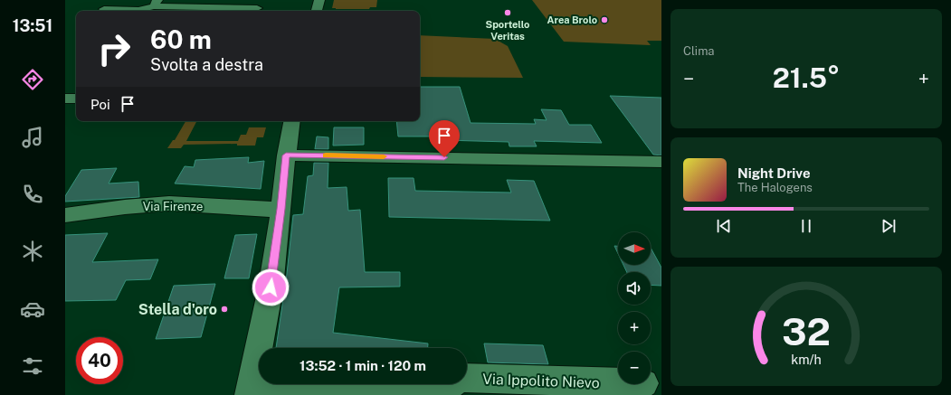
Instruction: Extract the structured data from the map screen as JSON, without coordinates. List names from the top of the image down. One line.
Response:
{"streets":{"street":["Via Firenze","Via Ippolito Nievo"]},"places":["Sportello Veritas","Area Brolo","Stella d'oro"],"north":"right","page":{"tabs":"13:51","tile":"Clima","turn":["60 m","Svolta a destra"],"heat":["−","21.5°","+"],"then":"Poi","song":["Night Drive","The Halogens"],"map_buttons":["+","−"],"limit":"40","trip":"13:52 · 1 min · 120 m","gauge":["32","km/h"]}}
